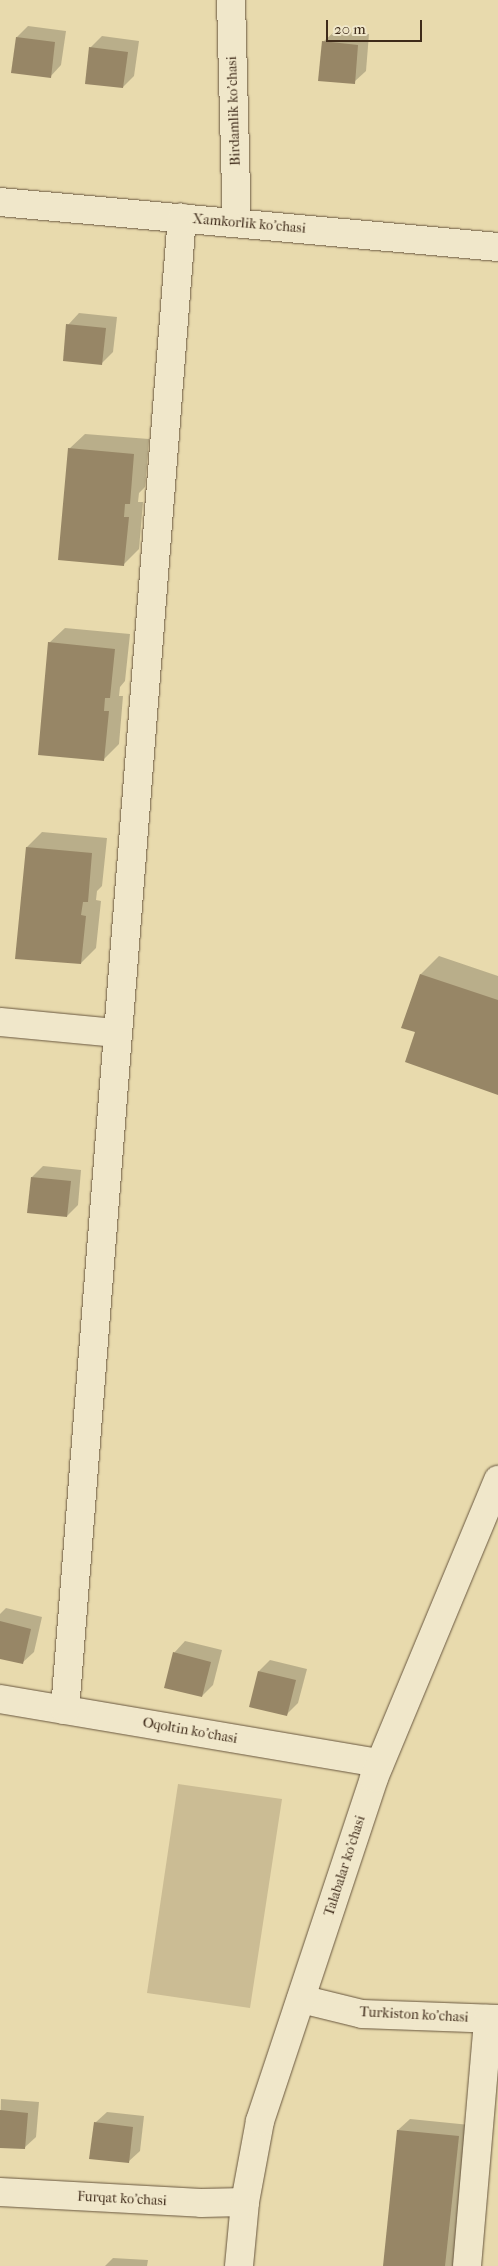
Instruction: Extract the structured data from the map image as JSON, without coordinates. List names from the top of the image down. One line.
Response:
{"streets":{"street":["Birdamlik ko'chasi","Xamkorlik ko'chasi","Oqoltin ko'chasi","Talabalar ko'chasi","Turkiston ko'chasi","Furqat ko'chasi"]},"crossings":[["Birdamlik ko'chasi","Xamkorlik ko'chasi"],["Oqoltin ko'chasi","Talabalar ko'chasi"],["Talabalar ko'chasi","Turkiston ko'chasi"],["Talabalar ko'chasi","Furqat ko'chasi"]],"scale_bar":"20 m"}
